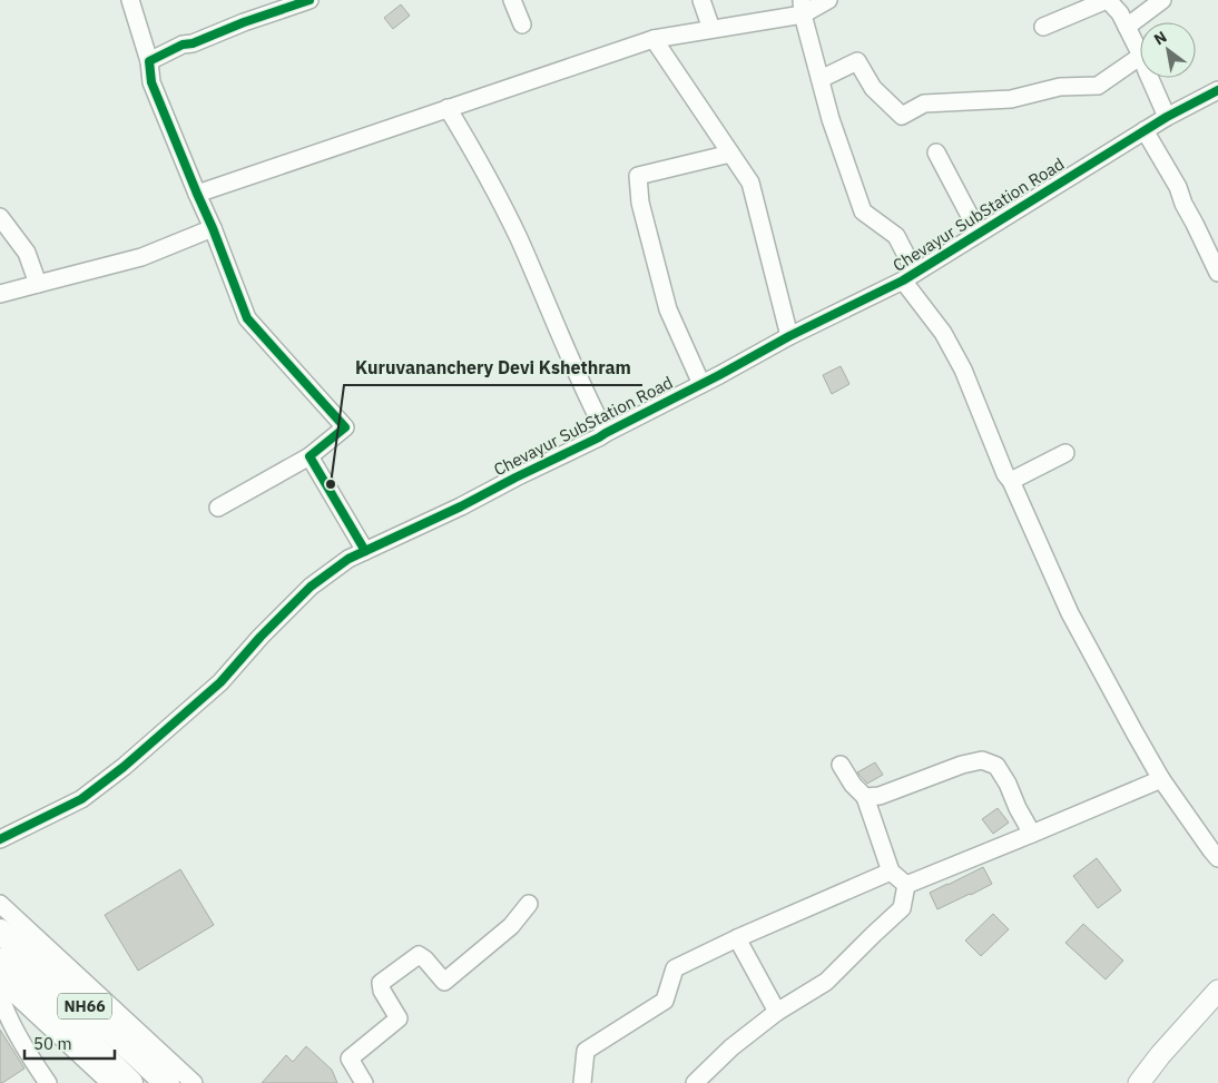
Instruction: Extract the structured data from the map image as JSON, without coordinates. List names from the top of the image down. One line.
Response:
{"streets":{"highway":["NH66"],"street":["Chevayur SubStation Road"]},"places":["Kuruvananchery Devi Kshethram"],"scale_bar":"50 m","north":"top left"}
